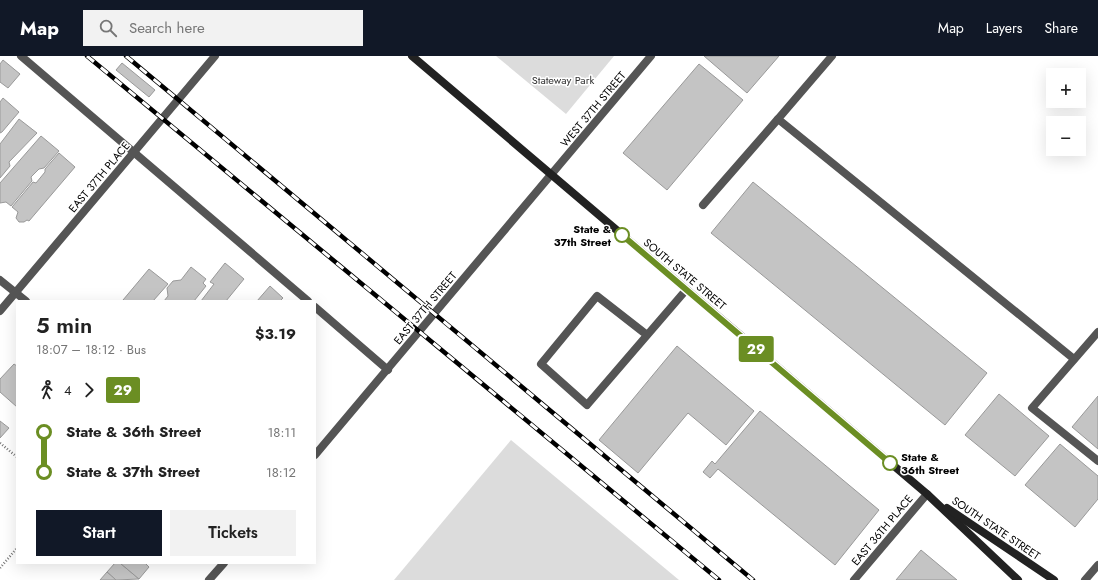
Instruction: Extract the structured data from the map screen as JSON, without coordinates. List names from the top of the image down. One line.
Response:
{"streets":{"main road":["SOUTH STATE STREET"],"street":["WEST 37TH STREET","EAST 37TH PLACE","EAST 37TH STREET","EAST 36TH PLACE"]},"crossings":[["WEST 37TH STREET","SOUTH STATE STREET"],["WEST 37TH STREET","EAST 37TH STREET"],["SOUTH STATE STREET","EAST 37TH STREET"],["SOUTH STATE STREET","EAST 36TH PLACE"]],"parks":["Stateway Park"],"places":["State & 37th Street","State & 36th Street"],"lines":["bus line 29"],"page":{"header":"Map","search":"Search here","nav":["Map","Layers","Share"],"on_map":"29","map_buttons":["+","−"],"heading":["5 min","18:07 – 18:12 · Bus","$3.19"],"legs":["4","29"],"list":[{"name":"State & 36th Street","value":"18:11"},{"name":"State & 37th Street","value":"18:12"}],"buttons":["Start","Tickets"]}}
